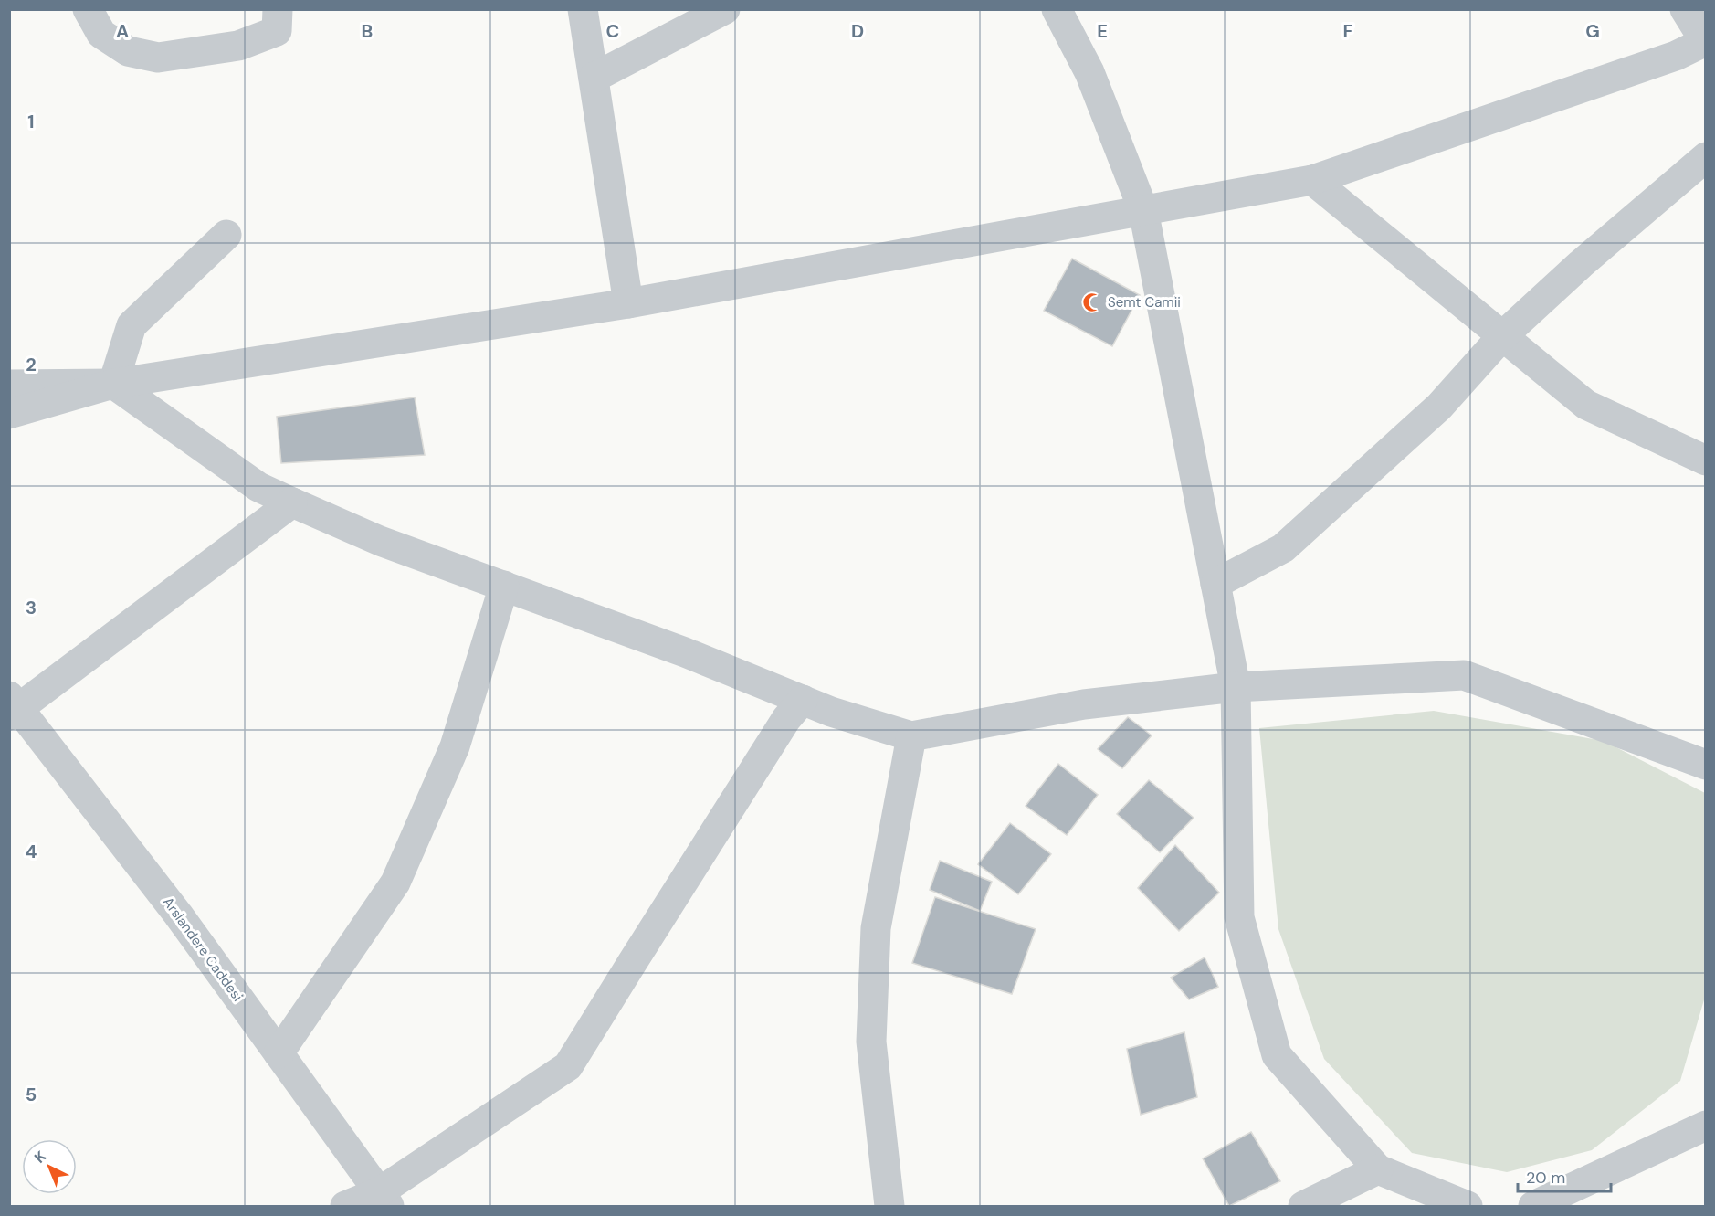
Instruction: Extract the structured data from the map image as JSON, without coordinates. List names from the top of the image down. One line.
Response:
{"streets":{"street":["Arslandere Caddesi"]},"places":{"mosque":["Semt Camii"]},"scale_bar":"20 m","north":"top left","grid":{"columns":["A","B","C","D","E","F","G"],"rows":["1","2","3","4","5"]}}
